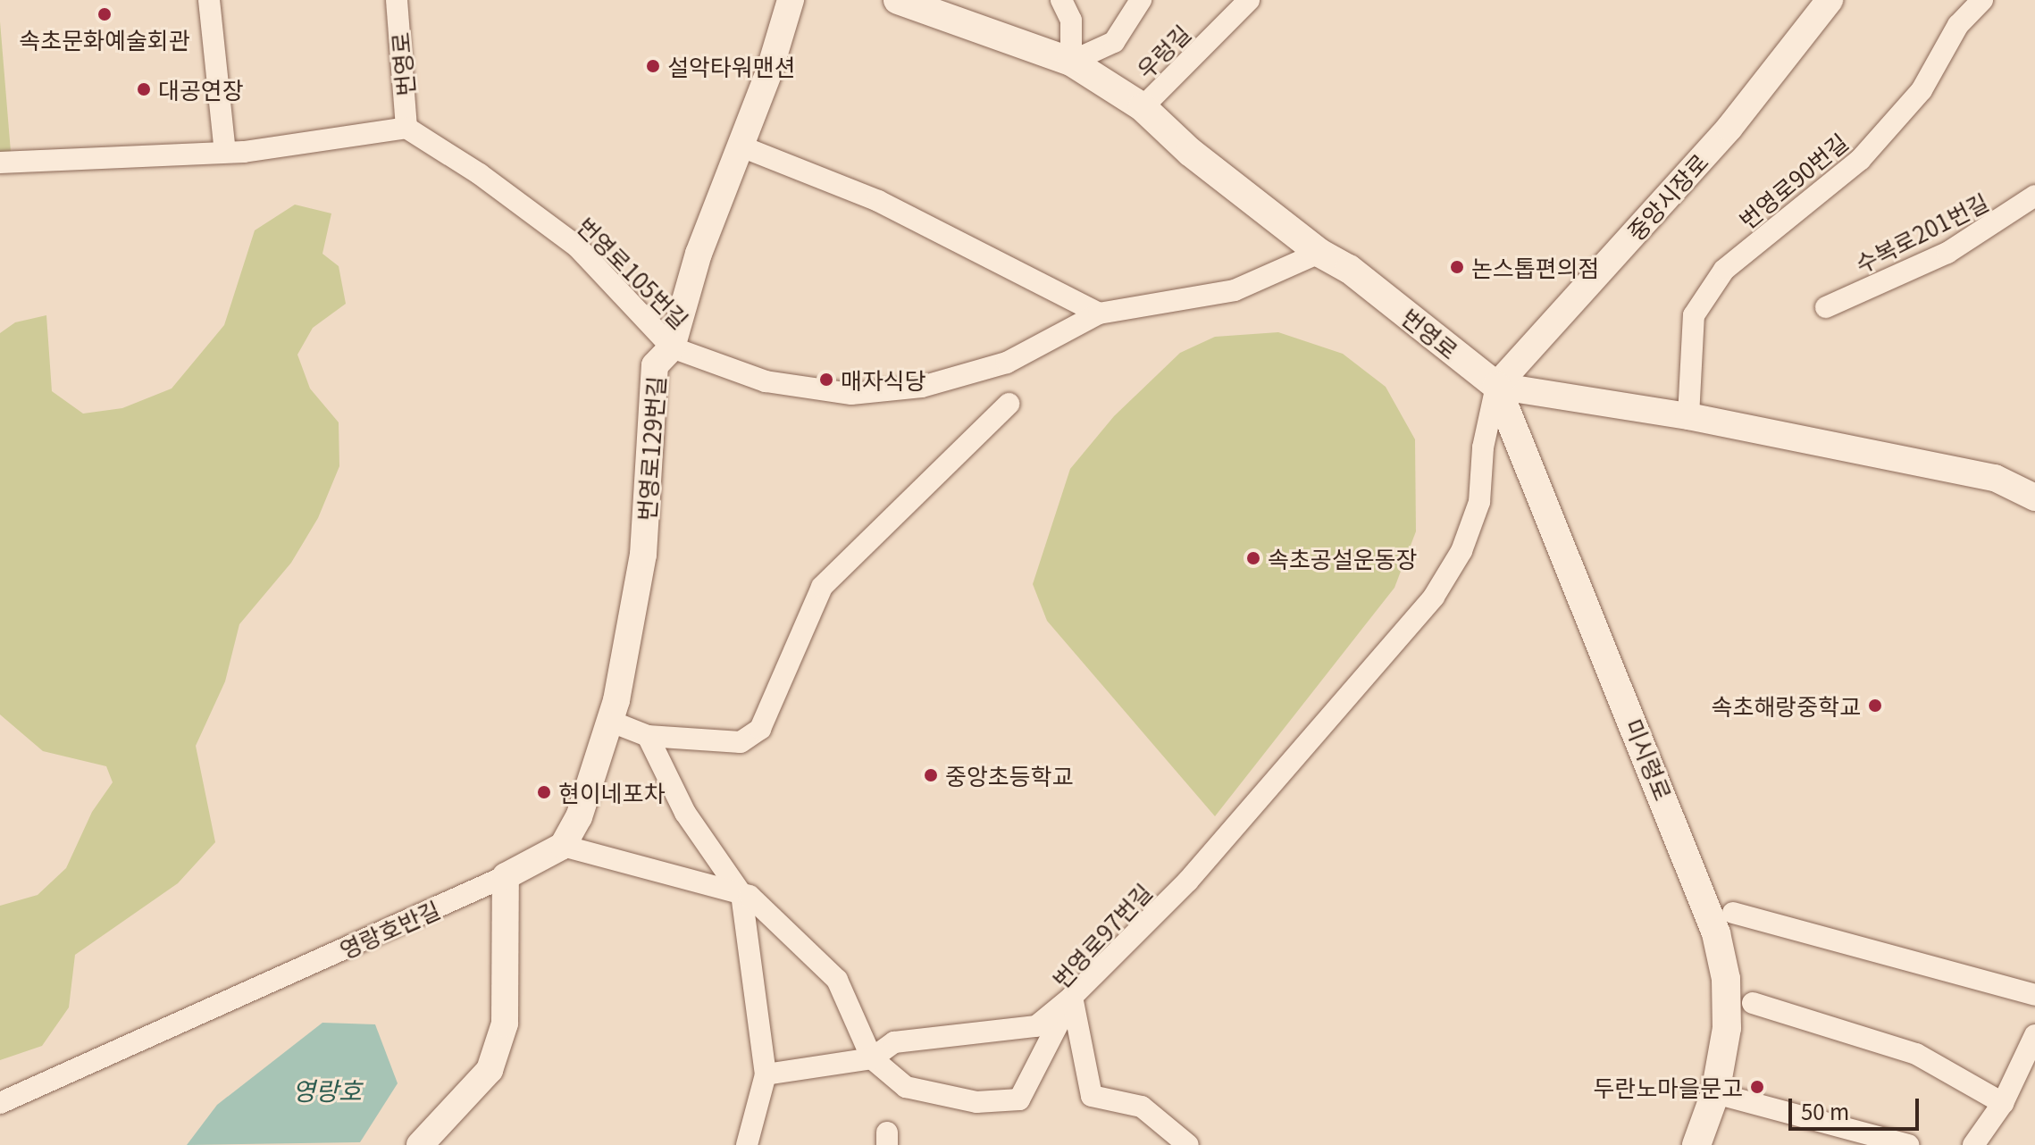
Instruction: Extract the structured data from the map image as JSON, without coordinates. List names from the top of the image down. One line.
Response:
{"streets":{"main road":["번영로","미시령로"],"street":["우렁길","번영로90번길","중앙시장로","수복로201번길","번영로105번길","번영로129번길","영랑호반길","번영로97번길"]},"crossings":[["우렁길","번영로"],["번영로","번영로90번길"],["번영로","중앙시장로"],["번영로","번영로105번길"],["번영로","미시령로"],["번영로","번영로97번길"],["중앙시장로","미시령로"],["중앙시장로","번영로97번길"],["번영로105번길","번영로129번길"],["번영로129번길","번영로97번길"],["미시령로","번영로97번길"]],"water":["영랑호"],"places":["속초문화예술회관","설악타워맨션","대공연장","논스톱편의점","매자식당","속초공설운동장","속초해랑중학교","중앙초등학교","현이네포차","두란노마을문고"],"scale_bar":"50 m"}
